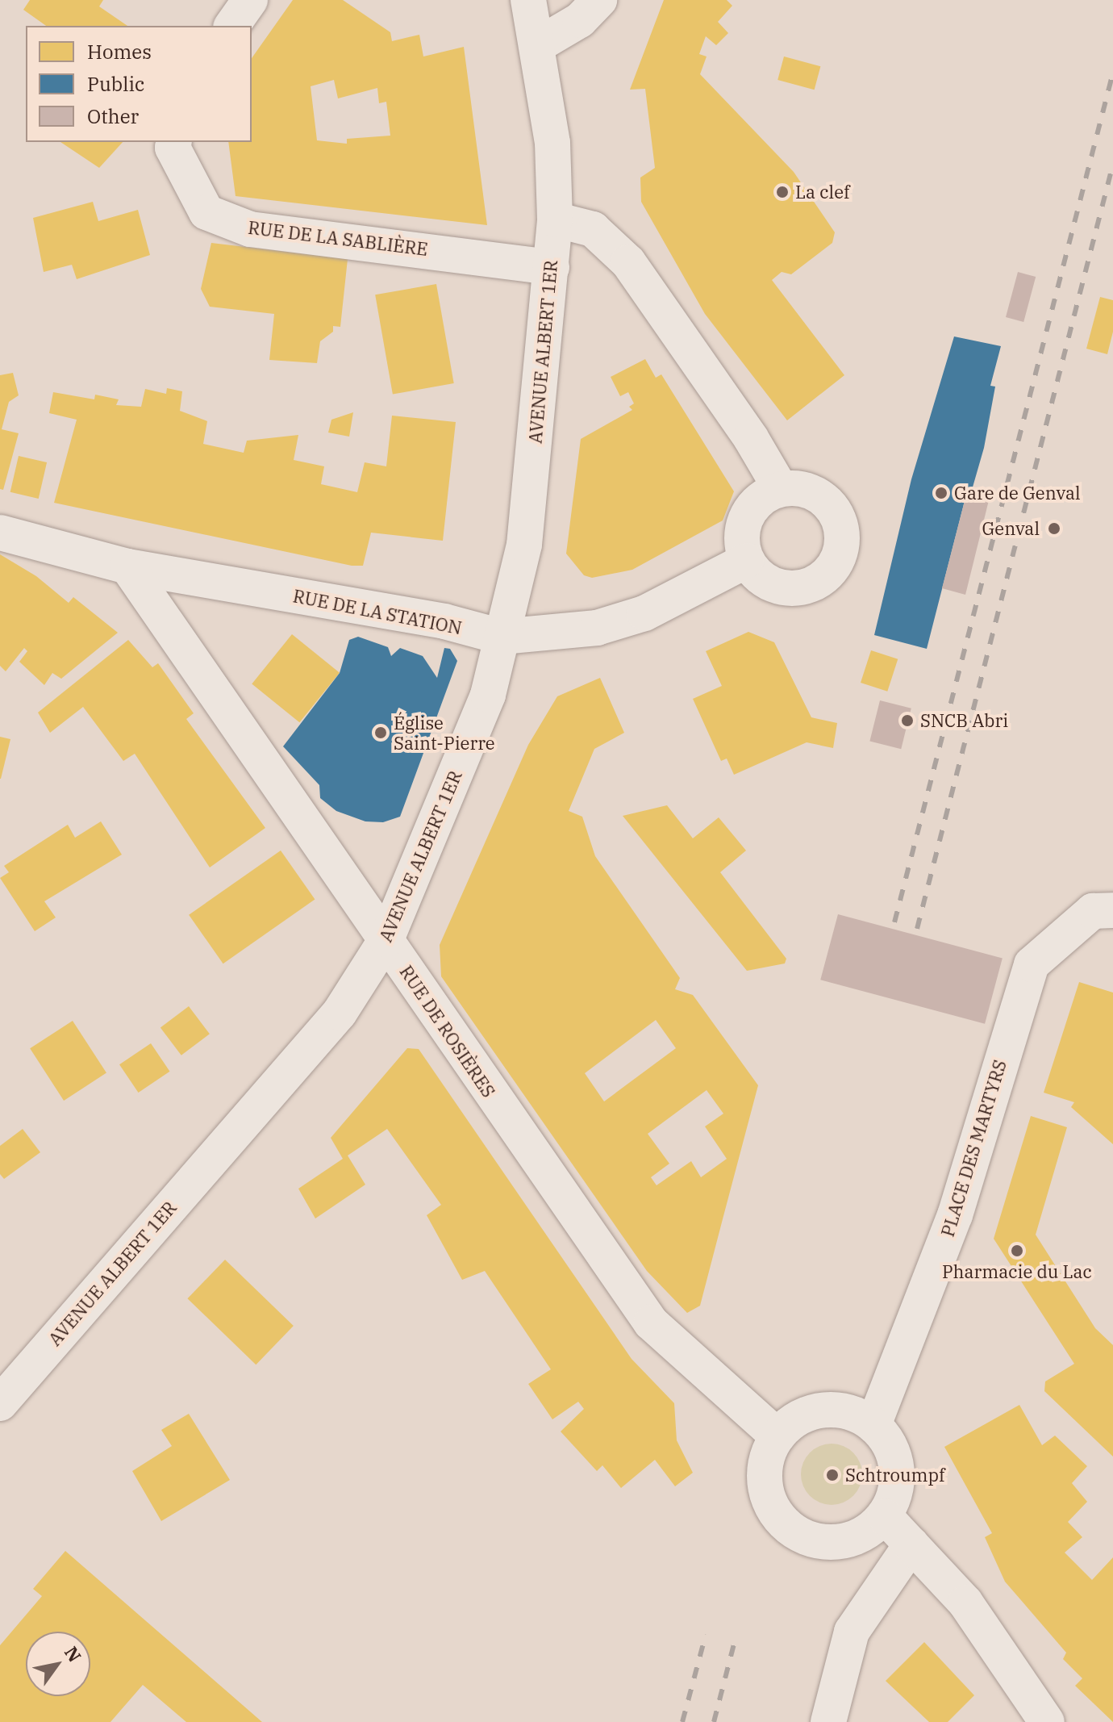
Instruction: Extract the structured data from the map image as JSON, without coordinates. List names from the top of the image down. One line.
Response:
{"streets":{"street":["RUE DE LA SABLIÈRE","AVENUE ALBERT 1ER","RUE DE LA STATION","RUE DE ROSIÈRES","PLACE DES MARTYRS"]},"crossings":[["RUE DE LA SABLIÈRE","AVENUE ALBERT 1ER"],["AVENUE ALBERT 1ER","RUE DE LA STATION"],["AVENUE ALBERT 1ER","RUE DE ROSIÈRES"],["RUE DE LA STATION","RUE DE ROSIÈRES"],["RUE DE ROSIÈRES","PLACE DES MARTYRS"]],"places":["La clef","Gare de Genval","Genval","SNCB Abri","Église Saint-Pierre","Pharmacie du Lac","Schtroumpf"],"legend":["Homes","Public","Other"],"north":"top right"}
